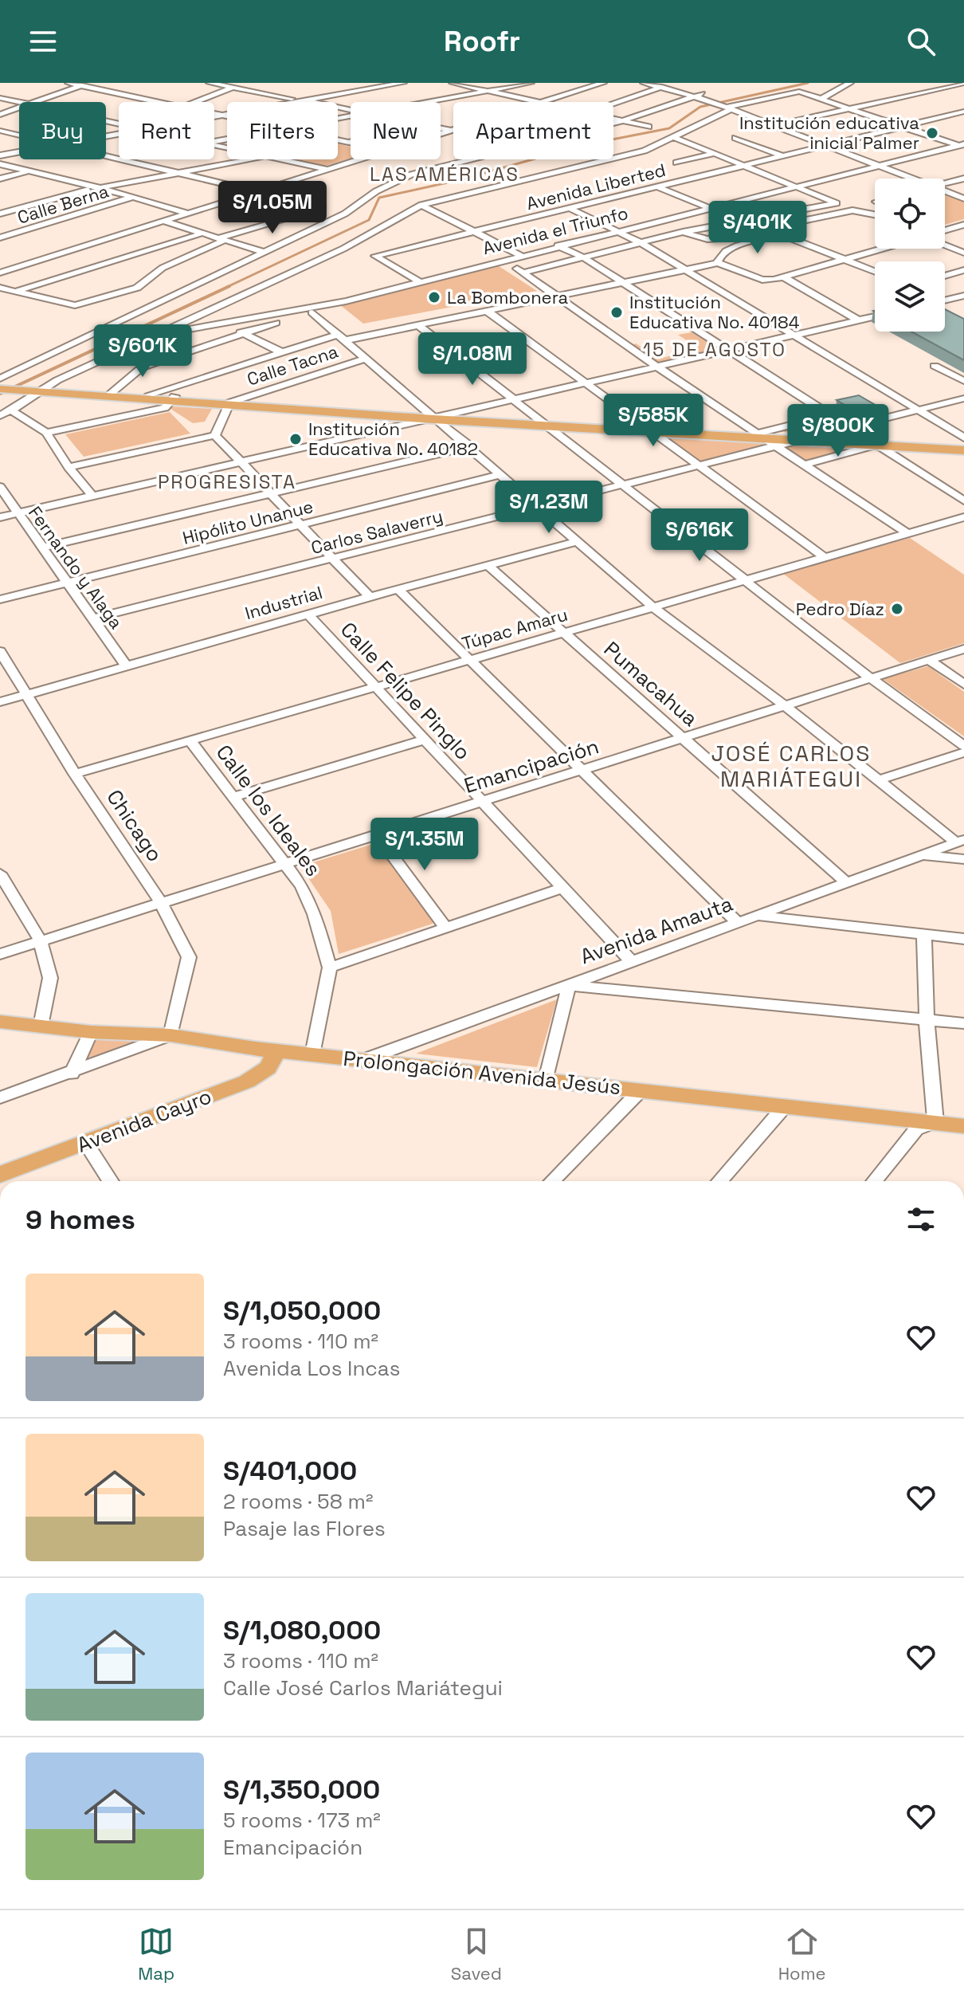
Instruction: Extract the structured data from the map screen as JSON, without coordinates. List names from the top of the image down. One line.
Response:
{"streets":{"main road":["Prolongación Avenida Jesús","Avenida Cayro"],"street":["Avenida Liberted","Calle Berna","Avenida el Triunfo","Calle Tacna","Hipólito Unanue","Carlos Salaverry","Fernando y Alaga","Industrial","Túpac Amaru","Pumacahua","Calle Felipe Pinglo","Emancipación","Calle los Ideales","Chicago","Avenida Amauta"]},"crossings":[["Avenida Liberted","Avenida el Triunfo"],["Hipólito Unanue","Fernando y Alaga"],["Carlos Salaverry","Fernando y Alaga"],["Fernando y Alaga","Industrial"],["Industrial","Pumacahua"],["Industrial","Calle Felipe Pinglo"],["Industrial","Chicago"],["Túpac Amaru","Pumacahua"],["Túpac Amaru","Calle Felipe Pinglo"],["Túpac Amaru","Calle los Ideales"],["Túpac Amaru","Chicago"],["Pumacahua","Emancipación"],["Pumacahua","Avenida Amauta"],["Calle Felipe Pinglo","Emancipación"],["Calle Felipe Pinglo","Avenida Amauta"],["Emancipación","Calle los Ideales"],["Emancipación","Chicago"],["Calle los Ideales","Prolongación Avenida Jesús"],["Chicago","Prolongación Avenida Jesús"],["Avenida Amauta","Prolongación Avenida Jesús"],["Prolongación Avenida Jesús","Avenida Cayro"]],"districts":["LAS AMÉRICAS","15 DE AGOSTO","PROGRESISTA","JOSÉ CARLOS MARIÁTEGUI"],"places":["Institución educativa inicial Palmer","La Bombonera","Institución Educativa No. 40184","Institución Educativa No. 40182","Pedro Díaz"],"page":{"header":"Roofr","chip":["Buy","Rent","Filters","New","Apartment"],"price":["S/1.05M","S/401K","S/601K","S/1.08M","S/585K","S/800K","S/1.23M","S/616K","S/1.35M"],"heading":"9 homes","list":[{"name":"S/1,050,000","note":"3 rooms · 110 m² · Avenida Los Incas"},{"name":"S/401,000","note":"2 rooms · 58 m² · Pasaje las Flores"},{"name":"S/1,080,000","note":"3 rooms · 110 m² · Calle José Carlos Mariátegui"},{"name":"S/1,350,000","note":"5 rooms · 173 m² · Emancipación"}],"tabs":["Map","Saved","Home"]}}
